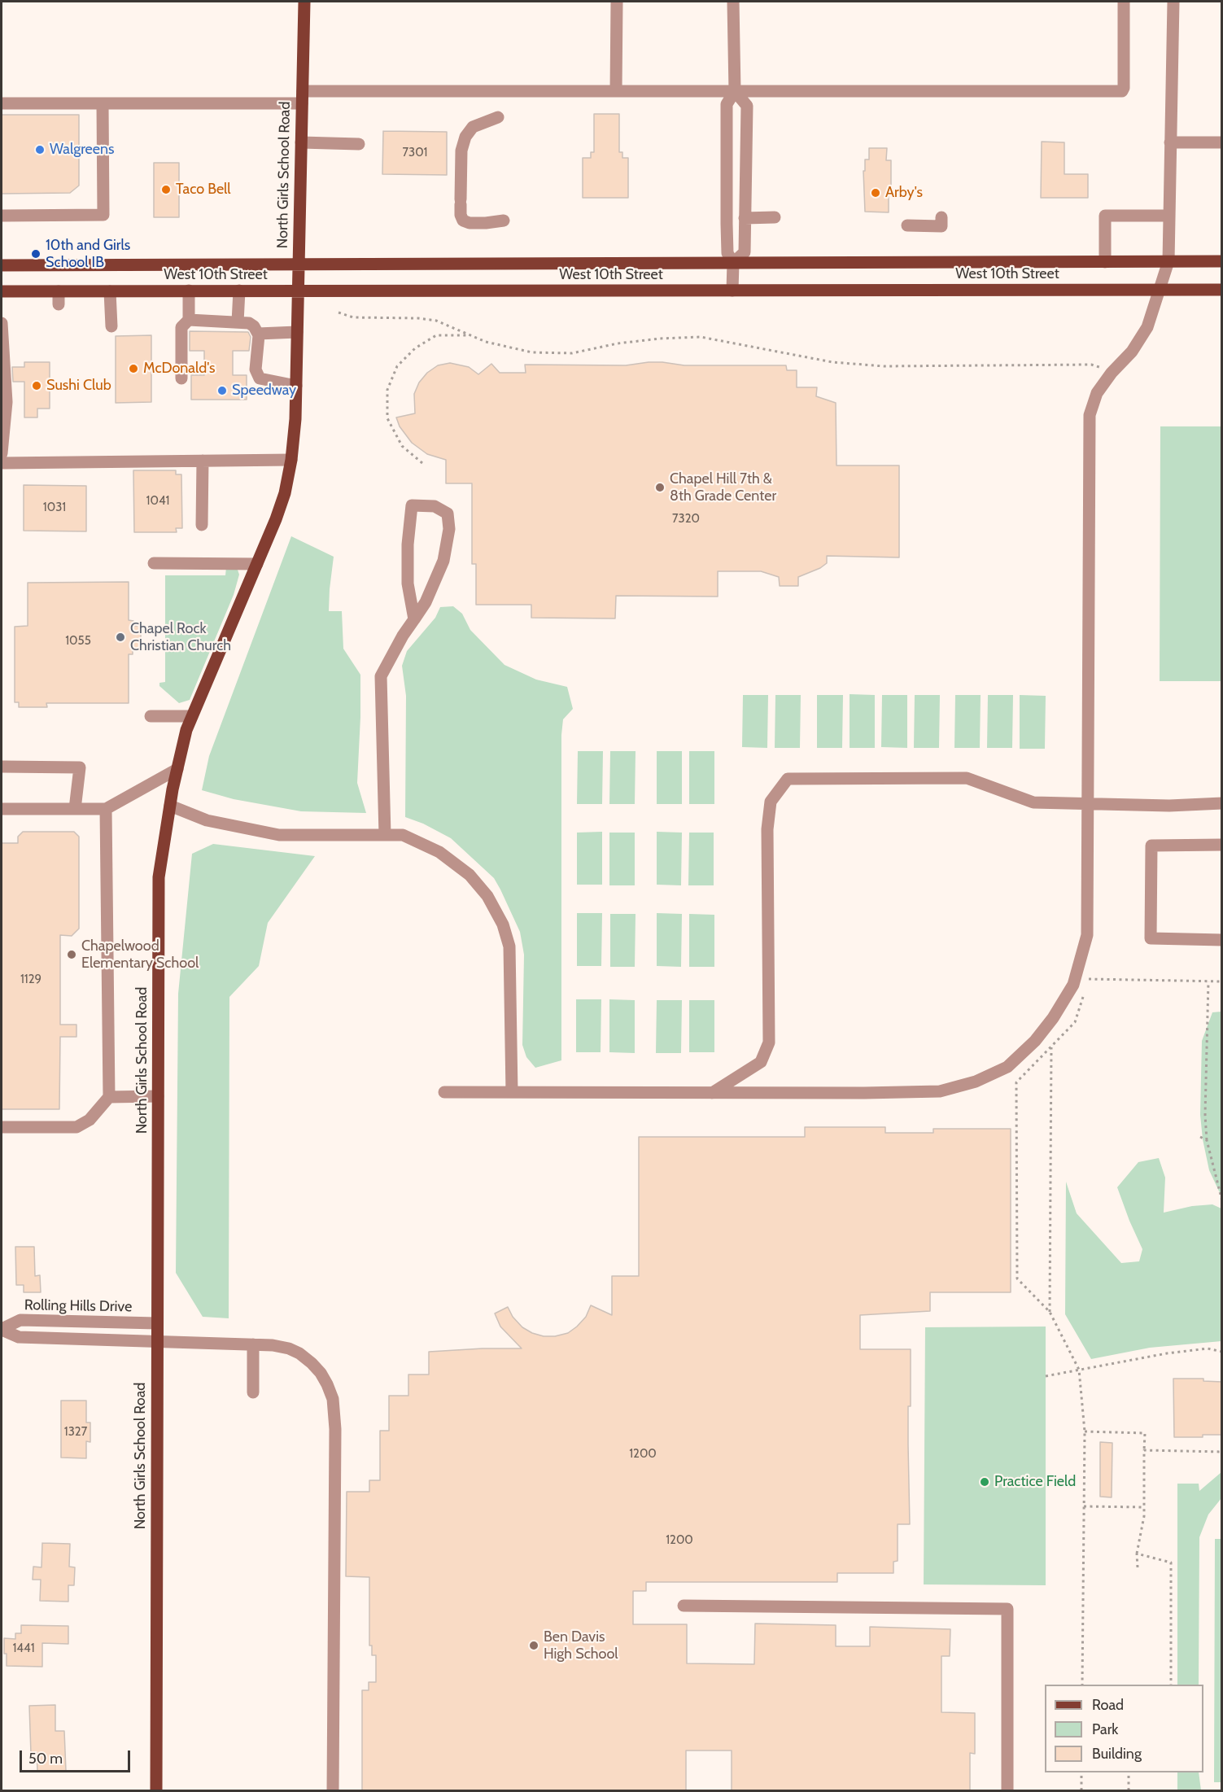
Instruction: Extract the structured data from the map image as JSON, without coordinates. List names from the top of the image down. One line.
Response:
{"streets":{"main road":["North Girls School Road","West 10th Street"],"street":["Rolling Hills Drive"]},"crossings":[["North Girls School Road","West 10th Street"],["North Girls School Road","Rolling Hills Drive"]],"places":["Walgreens","Taco Bell","Arby's","10th and Girls School IB","McDonald's","Sushi Club","Speedway","Chapel Hill 7th & 8th Grade Center","Chapel Rock Christian Church","Chapelwood Elementary School","Practice Field","Ben Davis High School"],"house_numbers":["7301","1041","1031","7320","1055","1129","1327","1200","1200","1441"],"legend":["Road","Park","Building"],"scale_bar":"50 m"}
